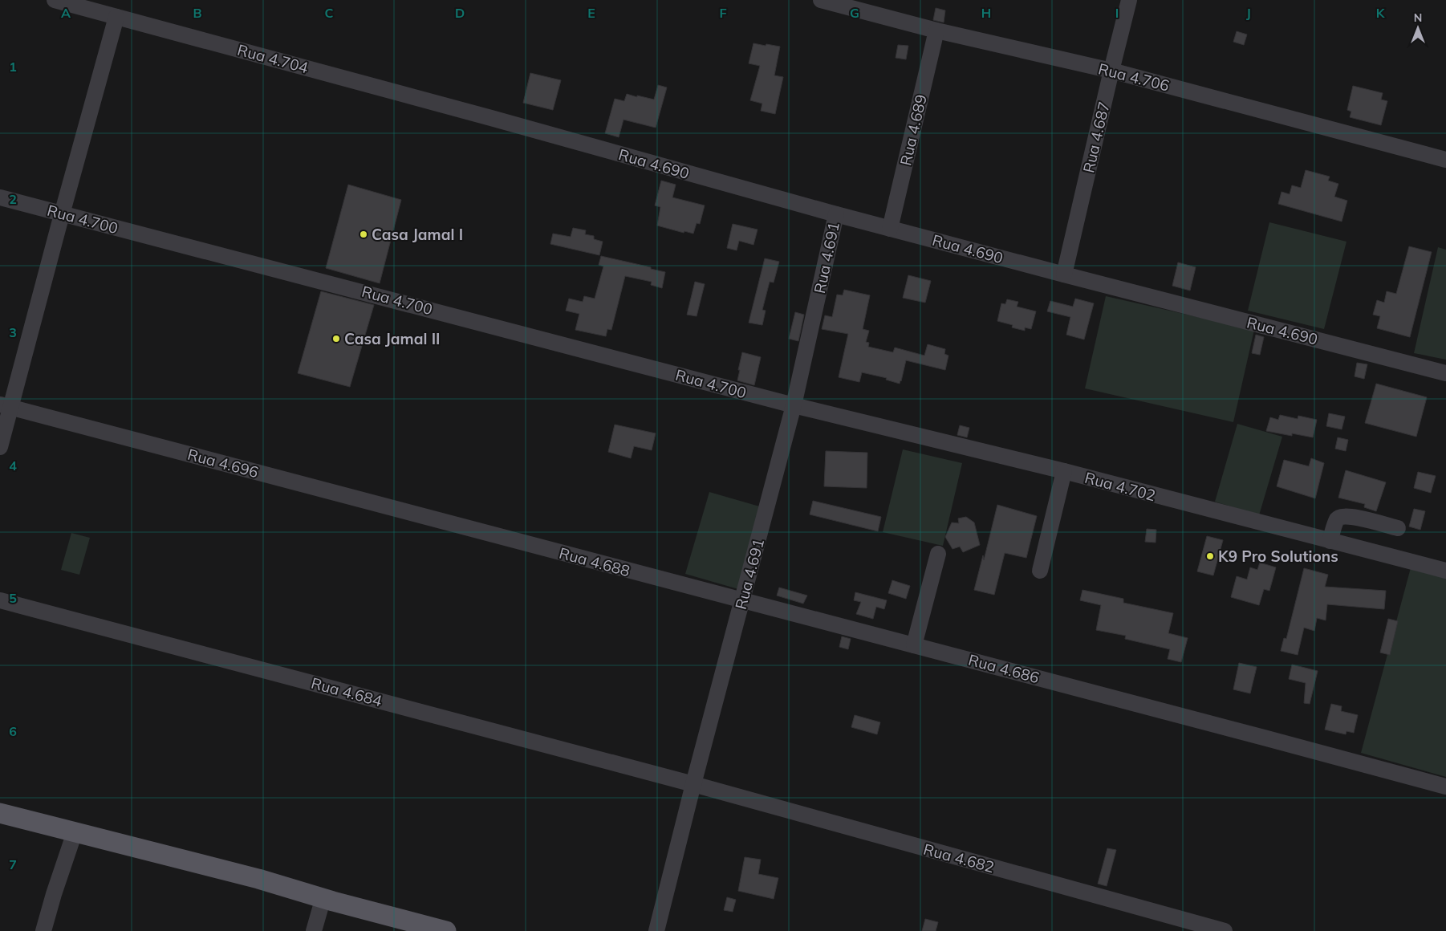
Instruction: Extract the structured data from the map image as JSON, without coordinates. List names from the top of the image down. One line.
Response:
{"streets":{"street":["Rua 4.704","Rua 4.706","Rua 4.689","Rua 4.687","Rua 4.690","Rua 4.700","Rua 4.691","Rua 4.696","Rua 4.702","Rua 4.688","Rua 4.686","Rua 4.684","Rua 4.682"]},"crossings":[["Rua 4.704","Rua 4.690"],["Rua 4.706","Rua 4.689"],["Rua 4.706","Rua 4.687"],["Rua 4.689","Rua 4.690"],["Rua 4.687","Rua 4.690"],["Rua 4.690","Rua 4.691"],["Rua 4.700","Rua 4.691"],["Rua 4.700","Rua 4.702"],["Rua 4.691","Rua 4.702"],["Rua 4.691","Rua 4.688"],["Rua 4.691","Rua 4.686"],["Rua 4.691","Rua 4.684"],["Rua 4.691","Rua 4.682"],["Rua 4.696","Rua 4.688"],["Rua 4.688","Rua 4.686"],["Rua 4.684","Rua 4.682"]],"places":["Casa Jamal I","Casa Jamal II","K9 Pro Solutions"],"north":"top","grid":{"columns":["A","B","C","D","E","F","G","H","I","J","K"],"rows":["1","2","3","4","5","6","7"]}}
